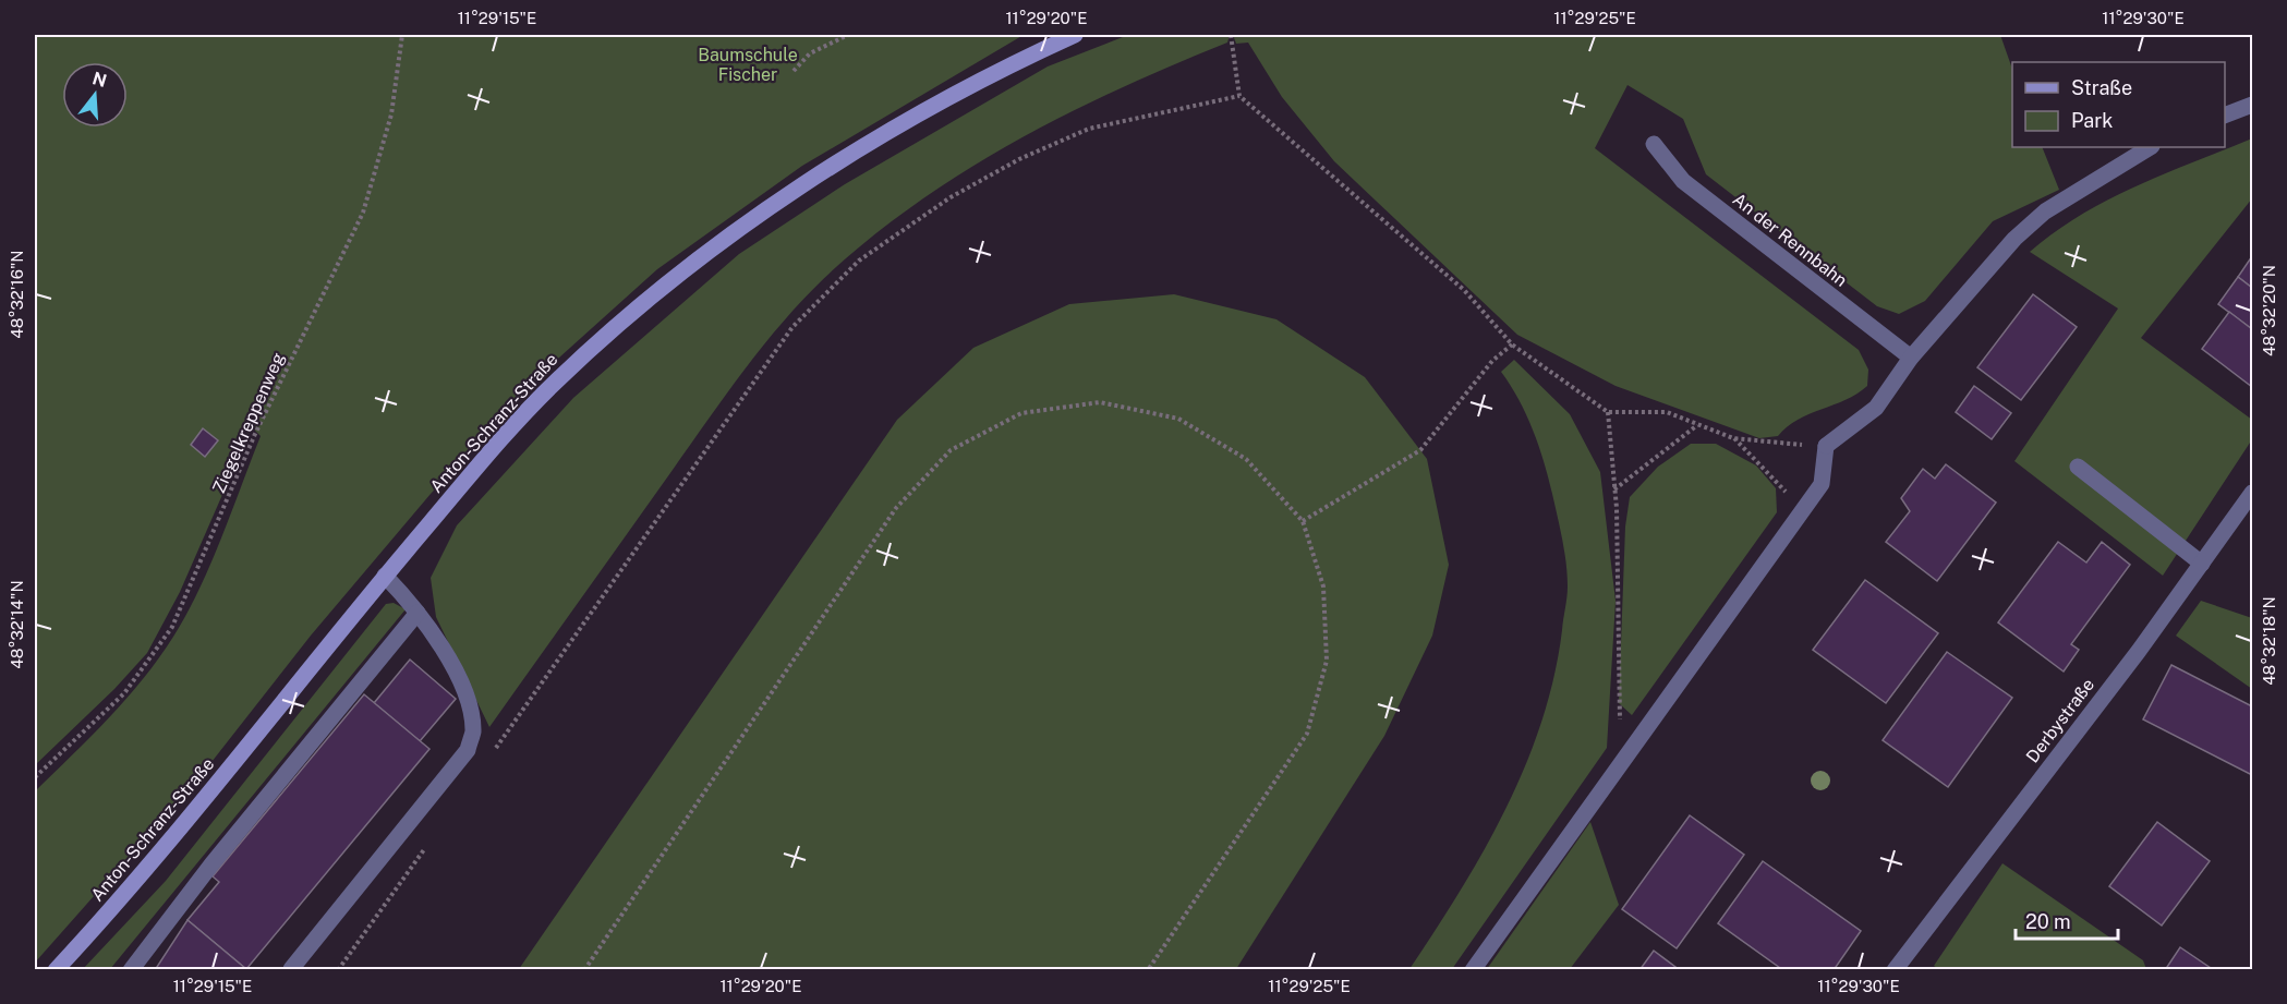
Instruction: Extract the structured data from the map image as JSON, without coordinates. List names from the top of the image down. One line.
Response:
{"streets":{"main road":["Anton-Schranz-Straße"],"street":["An der Rennbahn","Derbystraße"],"path":["Ziegelkreppenweg"]},"parks":["Baumschule Fischer"],"legend":["Straße","Park"],"scale_bar":"20 m","north":"top","coordinates":["11°29'15\"E","11°29'20\"E","11°29'25\"E","11°29'30\"E","48°32'16\"N","48°32'20\"N","48°32'14\"N","48°32'18\"N"]}
